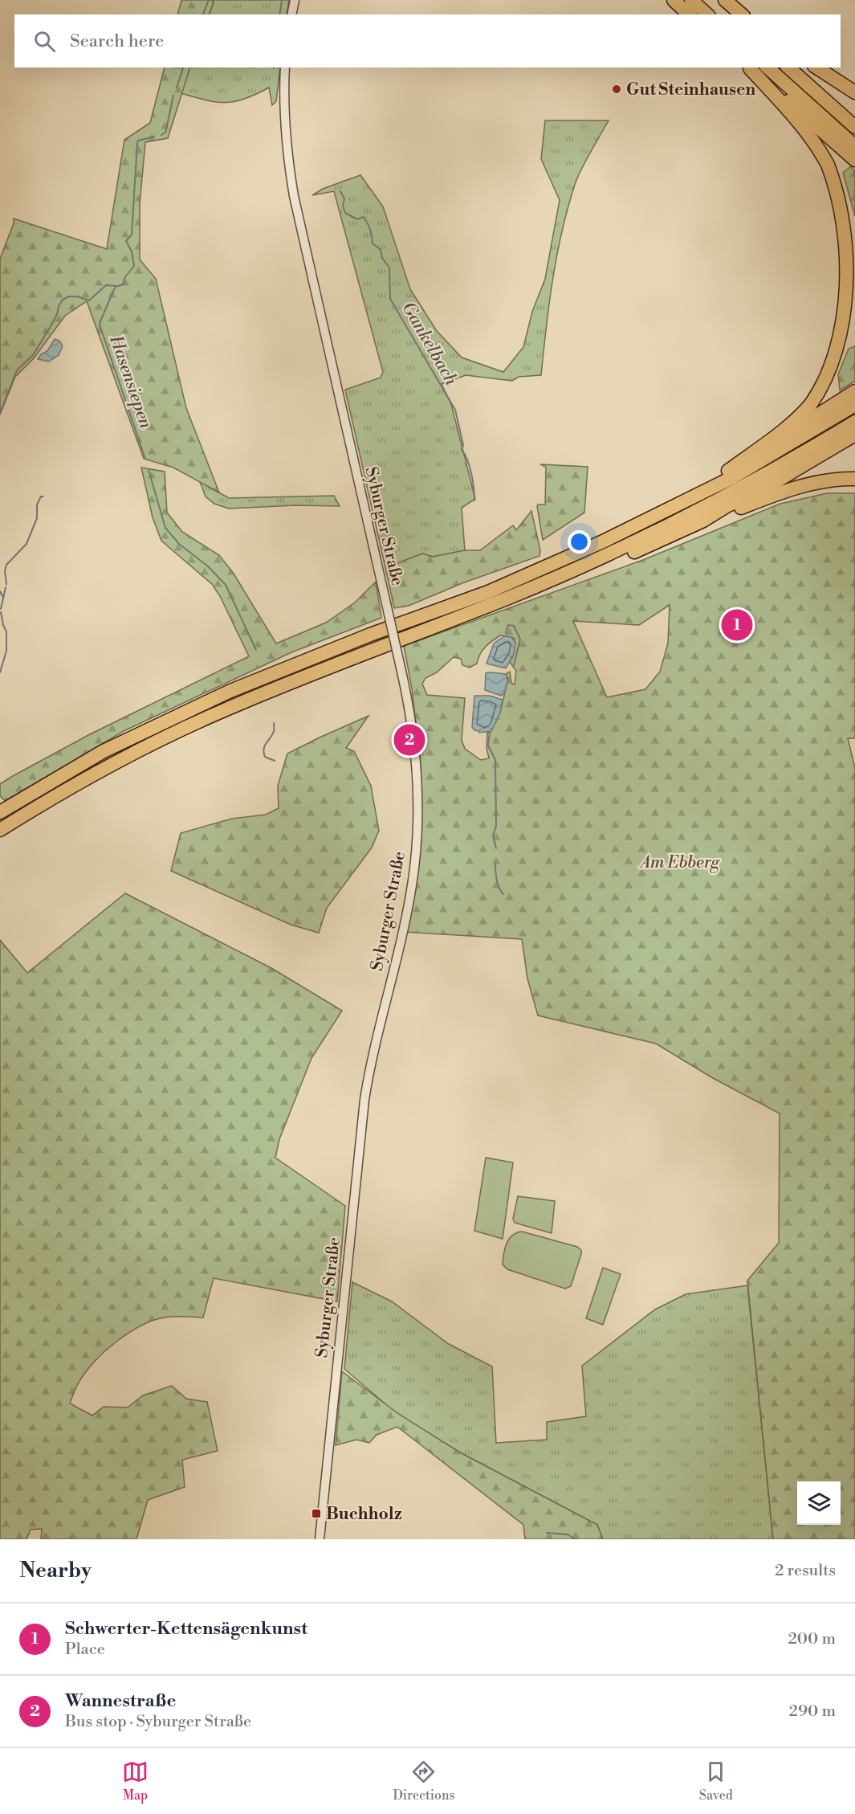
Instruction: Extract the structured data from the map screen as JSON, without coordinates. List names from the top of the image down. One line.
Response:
{"streets":{"street":["Syburger Straße"]},"water":["Gankelbach","Hasensiepen"],"parks":["Am Ebberg"],"places":{"other":["Gut Steinhausen"],"transit":["Buchholz"]},"page":{"search":"Search here","pins":["1","2"],"heading":["Nearby","2 results"],"list":[{"mark":"1","name":"Schwerter-Kettensägenkunst","note":"Place","value":"200 m"},{"mark":"2","name":"Wannestraße","note":"Bus stop · Syburger Straße","value":"290 m"}],"nav":["Map","Directions","Saved"]}}
